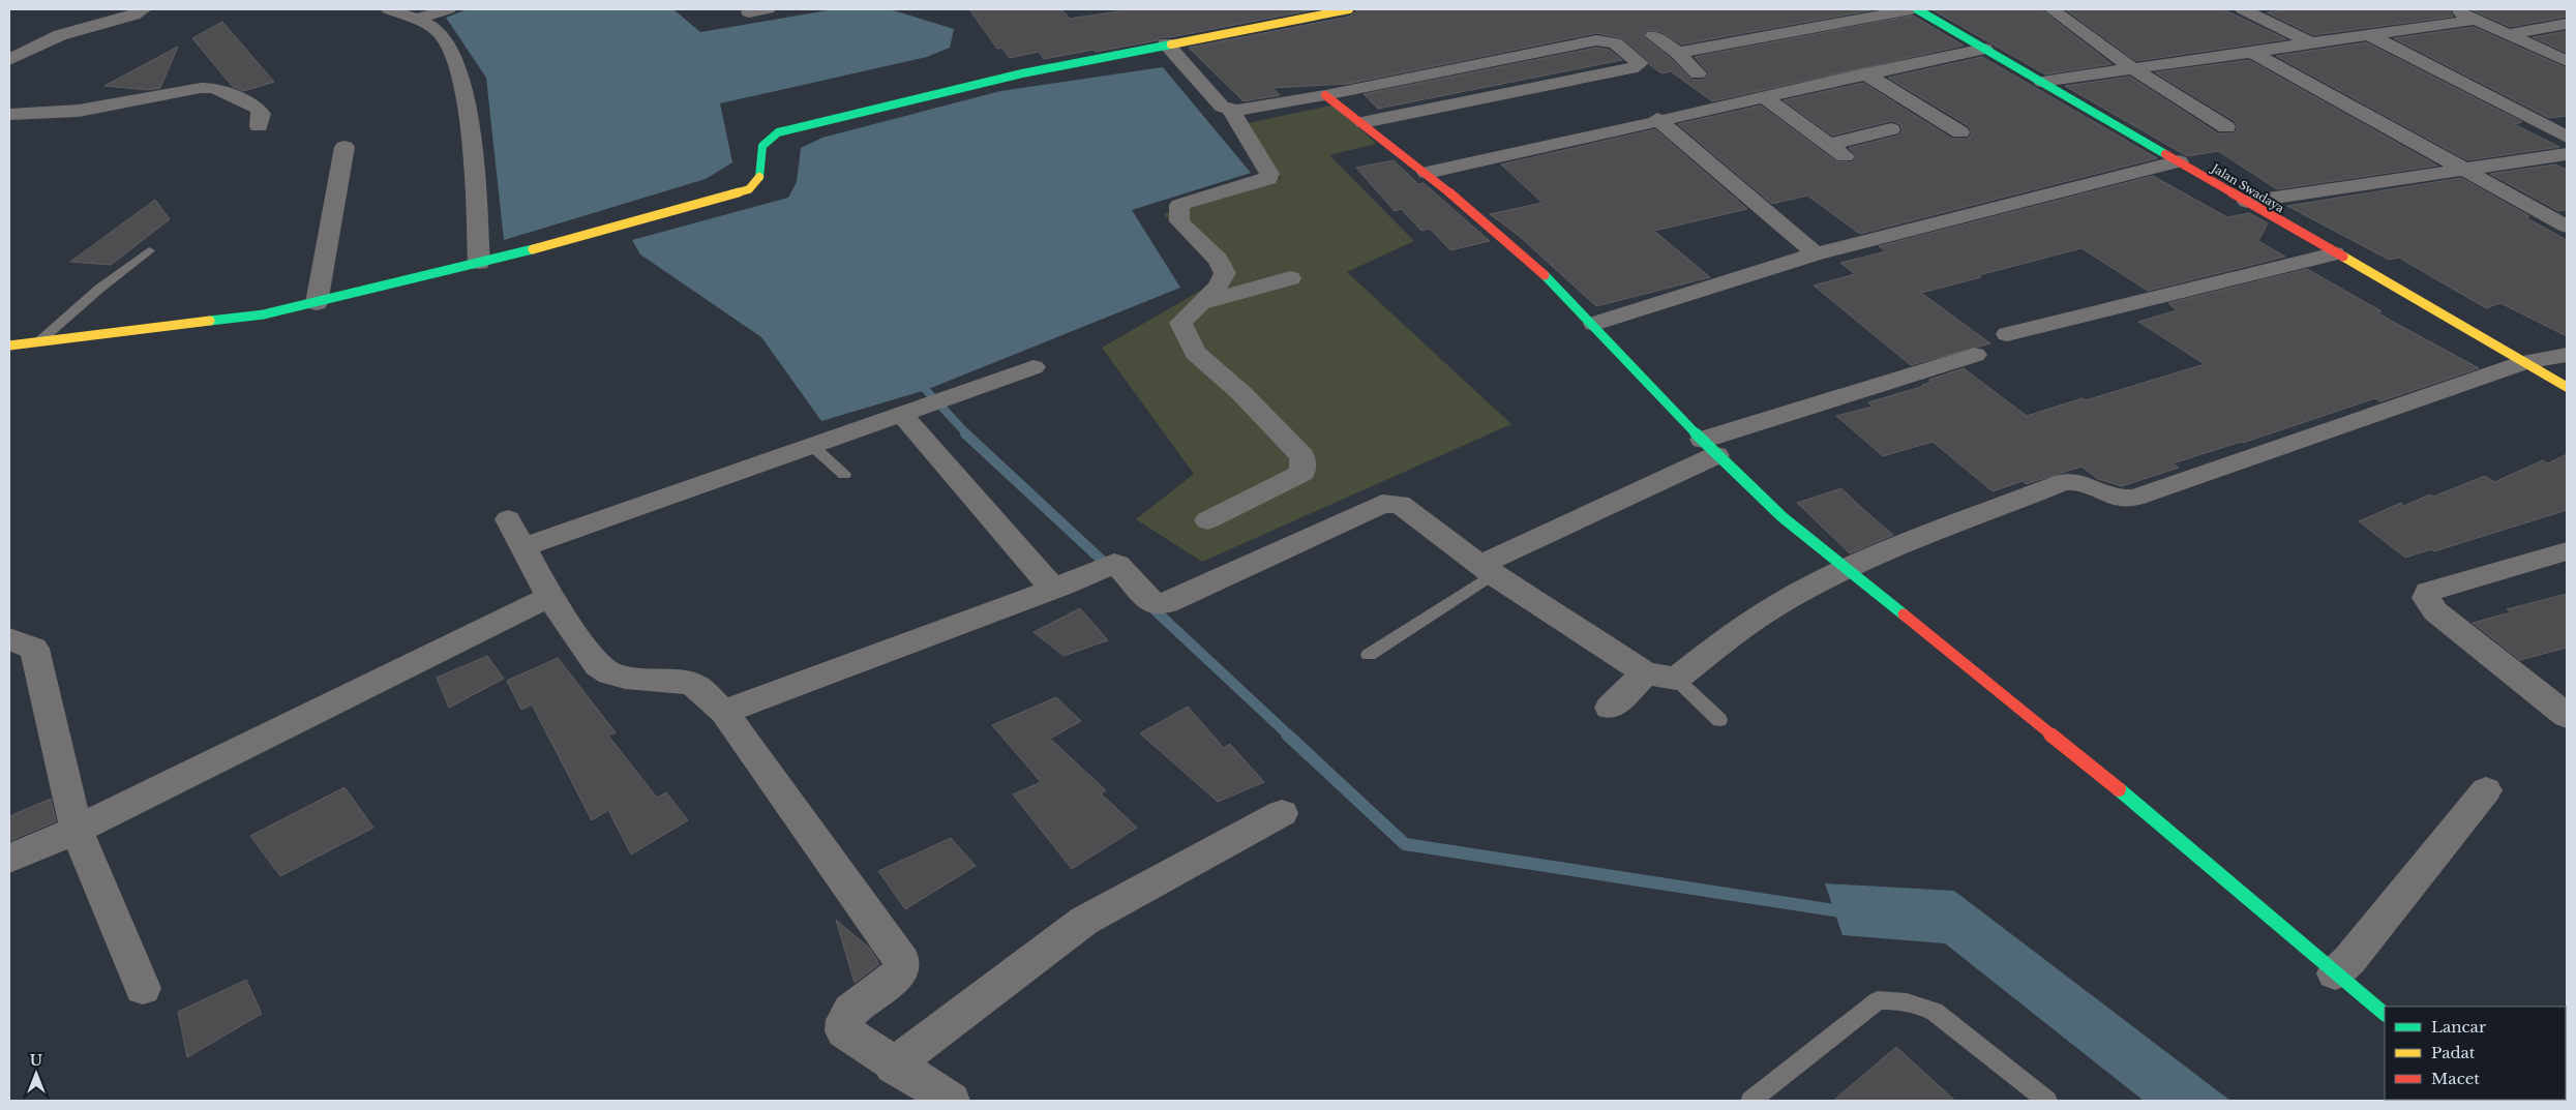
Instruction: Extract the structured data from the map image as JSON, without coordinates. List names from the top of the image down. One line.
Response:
{"streets":{"street":["Jalan Swadaya"]},"legend":["Lancar","Padat","Macet"],"north":"top"}
